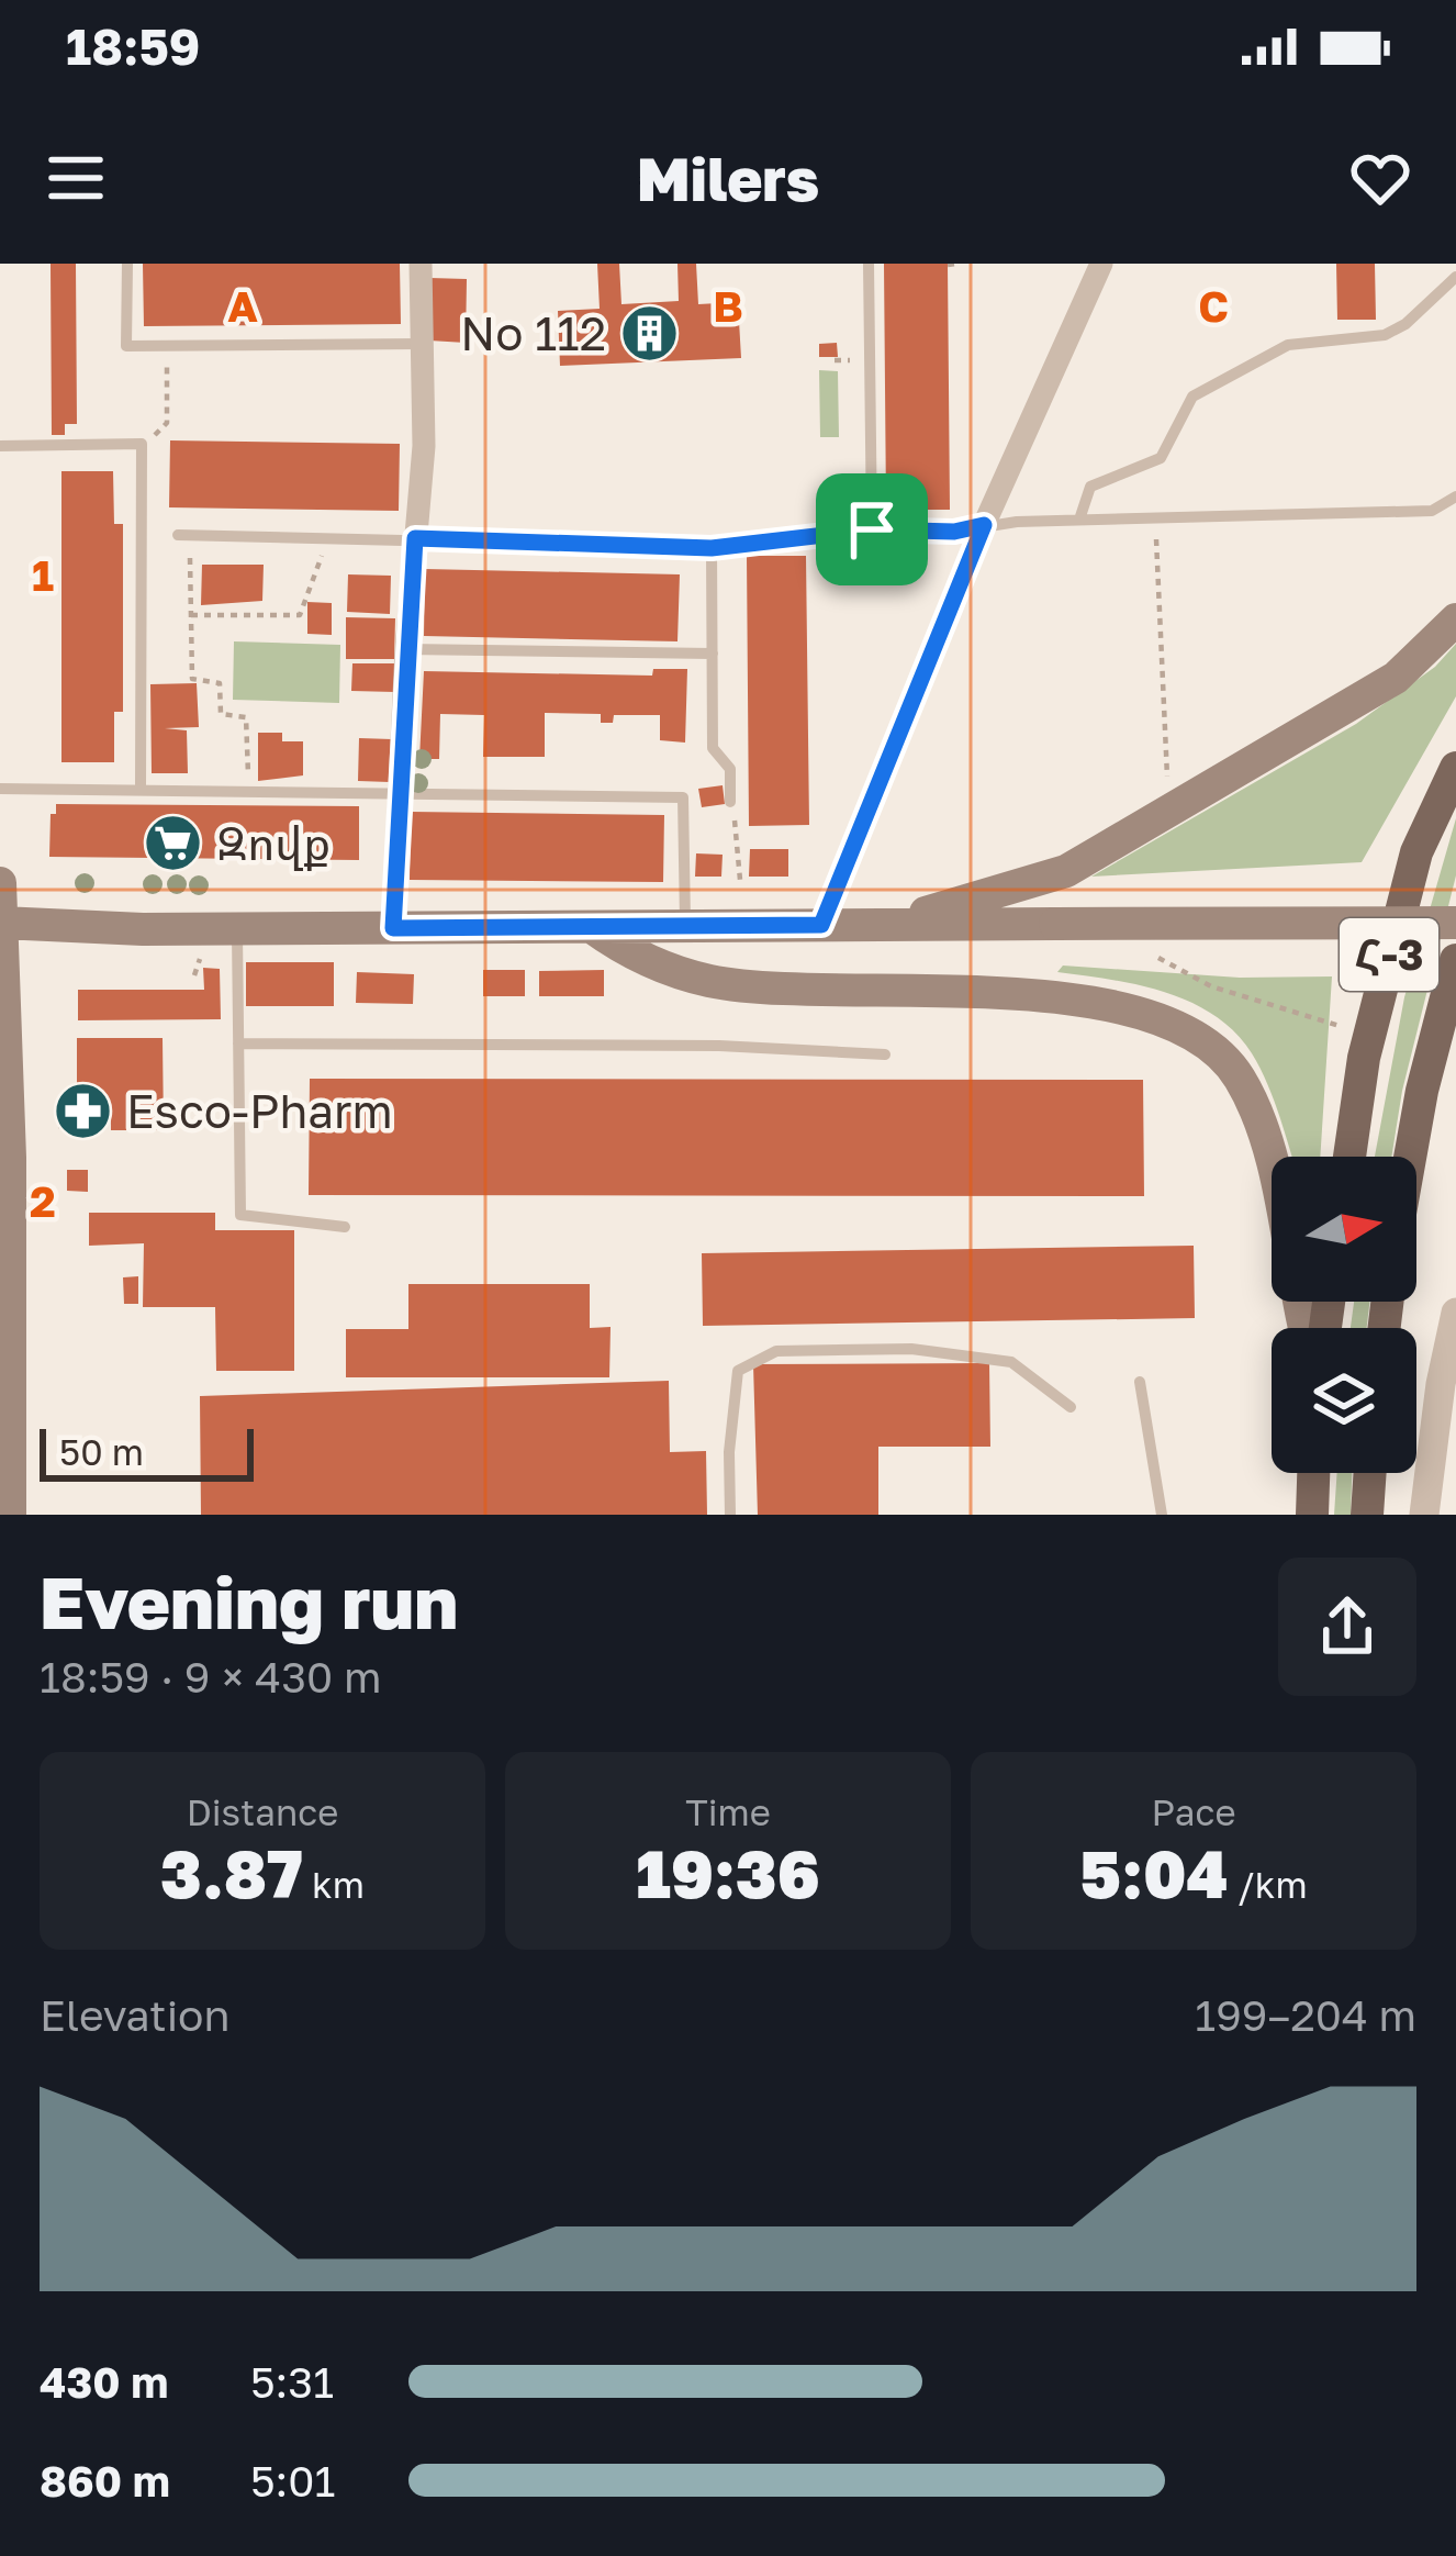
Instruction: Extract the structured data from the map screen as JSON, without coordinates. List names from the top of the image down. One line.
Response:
{"streets":{"main road":["Հ-3"]},"places":{"building":["No 112"],"supermarket":["Զովք"],"pharmacy":["Esco-Pharm"]},"scale_bar":"50 m","north":"right","page":{"status":"18:59","header":"Milers","scale":"50 m","heading":["Evening run","18:59 · 9 × 430 m"],"stats":[["Distance","3.87 km"],["Time","19:36"],["Pace","5:04 /km"]],"chart":["Elevation","199–204 m"],"list":[{"name":"430 m","note":"5:31"},{"name":"860 m","note":"5:01"}]},"grid":{"columns":["A","B","C"],"rows":["1","2"]}}
